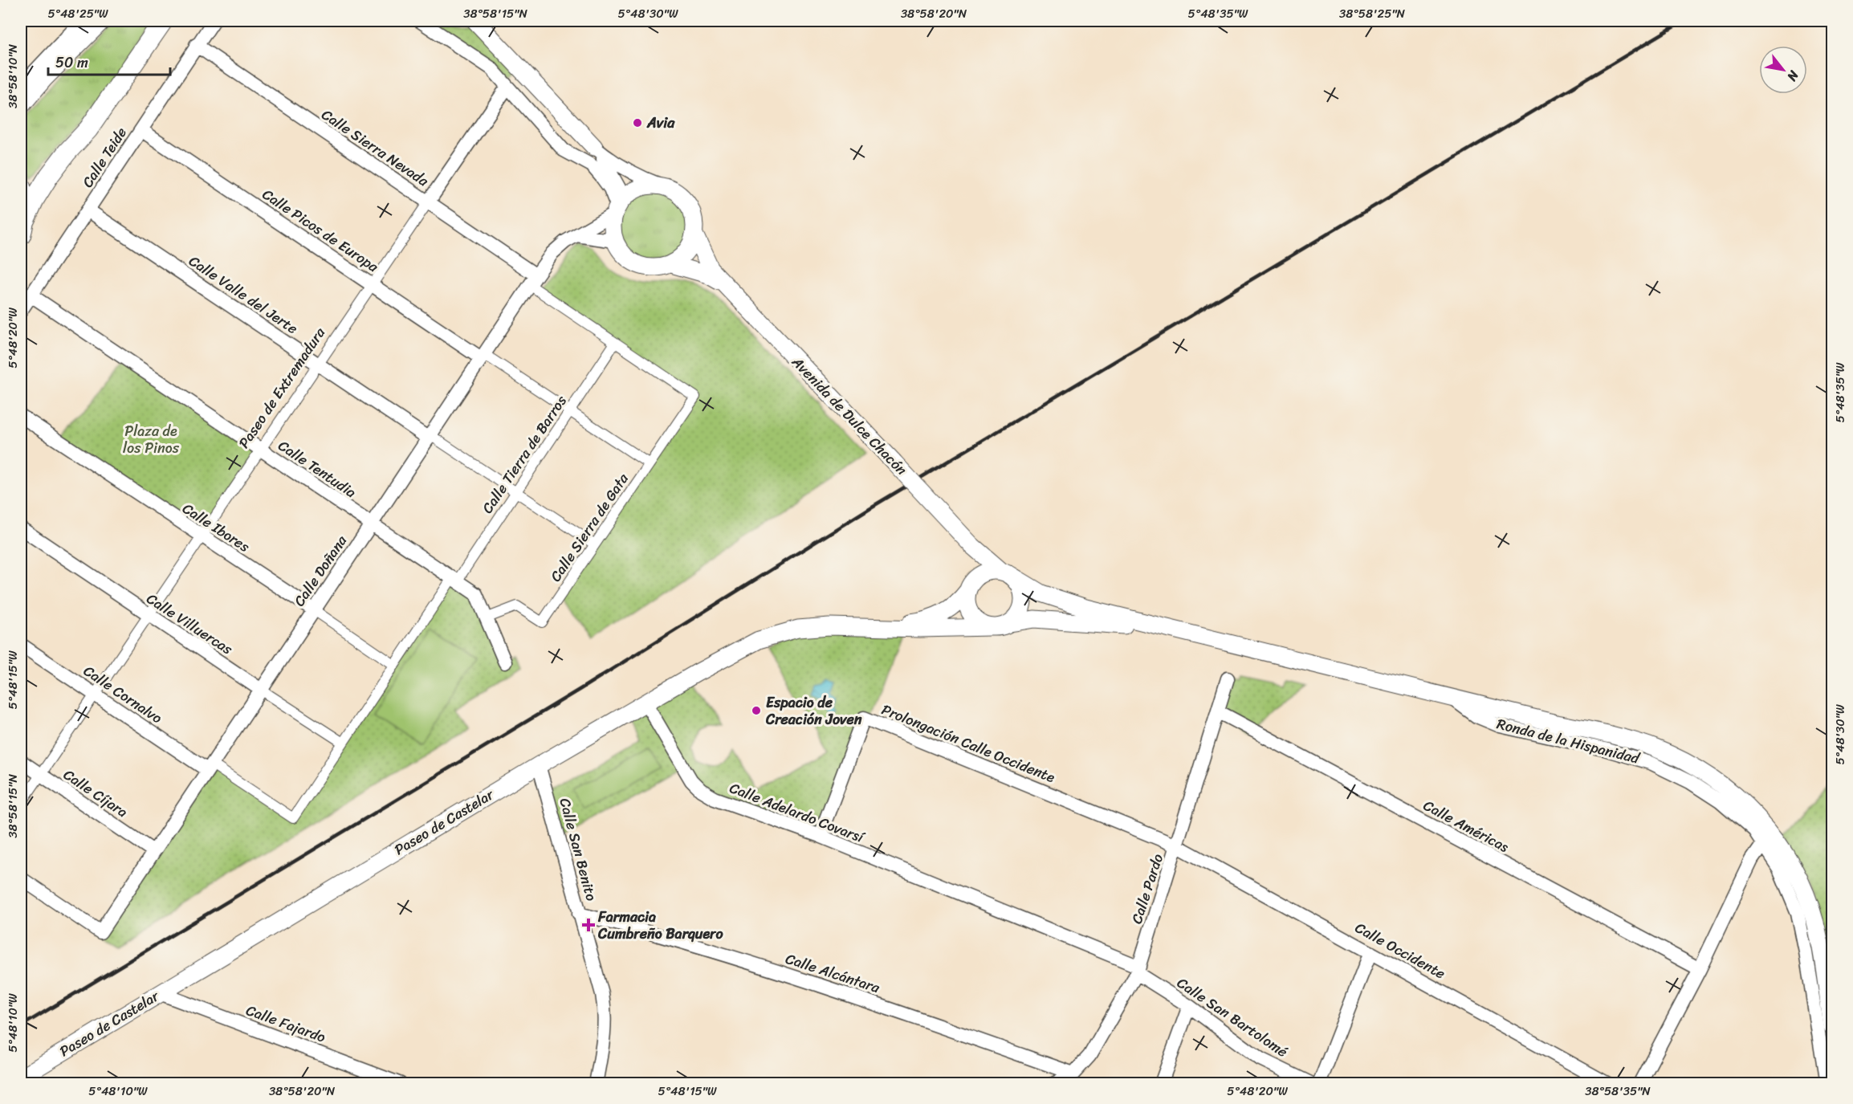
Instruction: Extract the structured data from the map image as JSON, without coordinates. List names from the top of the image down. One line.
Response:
{"streets":{"street":["Calle Sierra Nevada","Calle Teide","Calle Picos de Europa","Calle Valle del Jerte","Paseo de Extremadura","Avenida de Dulce Chacón","Calle Tierra de Barros","Calle Tentudia","Calle Ibores","Calle Sierra de Gata","Calle Doñana","Calle Villuercas","Calle Cornalvo","Ronda de la Hispanidad","Prolongación Calle Occidente","Calle Cíjara","Calle Adelardo Covarsí","Paseo de Castelar","Calle Américas","Calle San Benito","Calle Pardo","Calle Occidente","Calle Alcántara","Calle San Bartolomé","Calle Fajardo"]},"crossings":[["Calle Sierra Nevada","Calle Teide"],["Calle Sierra Nevada","Paseo de Extremadura"],["Calle Sierra Nevada","Calle Doñana"],["Calle Teide","Calle Picos de Europa"],["Calle Teide","Calle Valle del Jerte"],["Calle Teide","Calle Tentudia"],["Calle Picos de Europa","Paseo de Extremadura"],["Calle Picos de Europa","Calle Doñana"],["Calle Valle del Jerte","Paseo de Extremadura"],["Calle Valle del Jerte","Calle Doñana"],["Paseo de Extremadura","Calle Tentudia"],["Paseo de Extremadura","Calle Ibores"],["Paseo de Extremadura","Calle Villuercas"],["Paseo de Extremadura","Calle Cornalvo"],["Paseo de Extremadura","Calle Cíjara"],["Avenida de Dulce Chacón","Calle Doñana"],["Avenida de Dulce Chacón","Ronda de la Hispanidad"],["Avenida de Dulce Chacón","Paseo de Castelar"],["Calle Tierra de Barros","Calle Tentudia"],["Calle Tierra de Barros","Calle Ibores"],["Calle Tierra de Barros","Calle Sierra de Gata"],["Calle Tierra de Barros","Calle Doñana"],["Calle Tierra de Barros","Calle Villuercas"],["Calle Tierra de Barros","Calle Cornalvo"],["Calle Tentudia","Calle Sierra de Gata"],["Calle Tentudia","Calle Doñana"],["Calle Ibores","Calle Doñana"],["Calle Doñana","Calle Villuercas"],["Calle Doñana","Calle Cornalvo"],["Calle Doñana","Calle Cíjara"],["Ronda de la Hispanidad","Paseo de Castelar"],["Prolongación Calle Occidente","Calle Adelardo Covarsí"],["Prolongación Calle Occidente","Calle Pardo"],["Prolongación Calle Occidente","Calle Occidente"],["Calle Adelardo Covarsí","Paseo de Castelar"],["Calle Adelardo Covarsí","Calle Pardo"],["Calle Adelardo Covarsí","Calle San Bartolomé"],["Paseo de Castelar","Calle San Benito"],["Paseo de Castelar","Calle Fajardo"],["Calle Américas","Calle Pardo"],["Calle San Benito","Calle Alcántara"],["Calle Pardo","Calle Occidente"],["Calle Pardo","Calle Alcántara"],["Calle Pardo","Calle San Bartolomé"]],"parks":["Plaza de los Pinos"],"places":{"other":["Avia","Espacio de Creación Joven"],"health":["Farmacia Cumbreño Barquero"]},"scale_bar":"50 m","north":"bottom right","coordinates":["5°48'25\"W","38°58'15\"N","5°48'30\"W","38°58'20\"N","5°48'35\"W","38°58'25\"N","38°58'10\"N","5°48'20\"W","5°48'15\"W","5°48'10\"W","38°58'35\"N"]}
